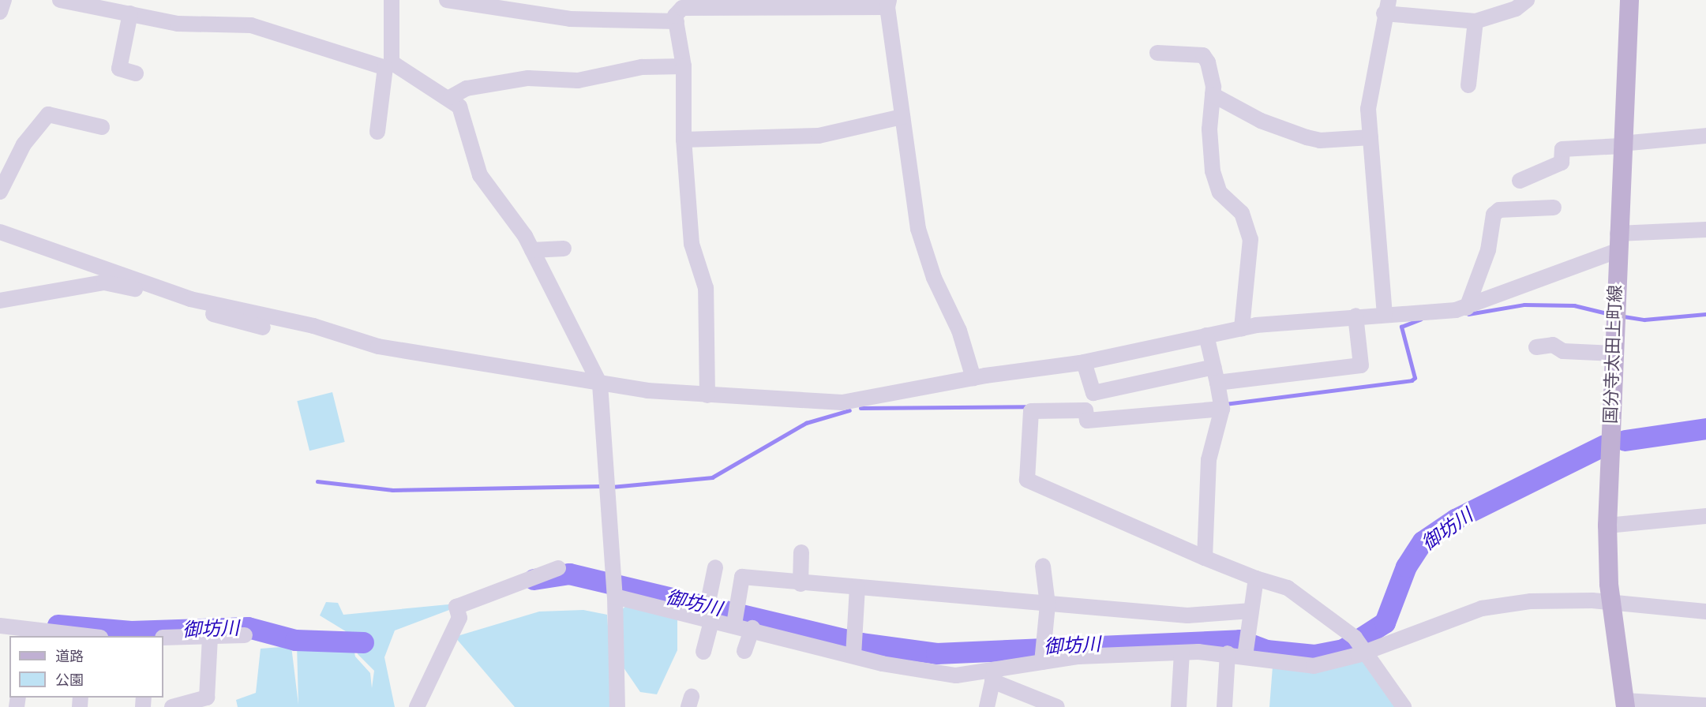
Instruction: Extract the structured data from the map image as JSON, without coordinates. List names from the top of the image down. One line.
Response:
{"streets":{"main road":["国分寺太田上町線"]},"water":["御坊川"],"legend":["道路","公園"]}
